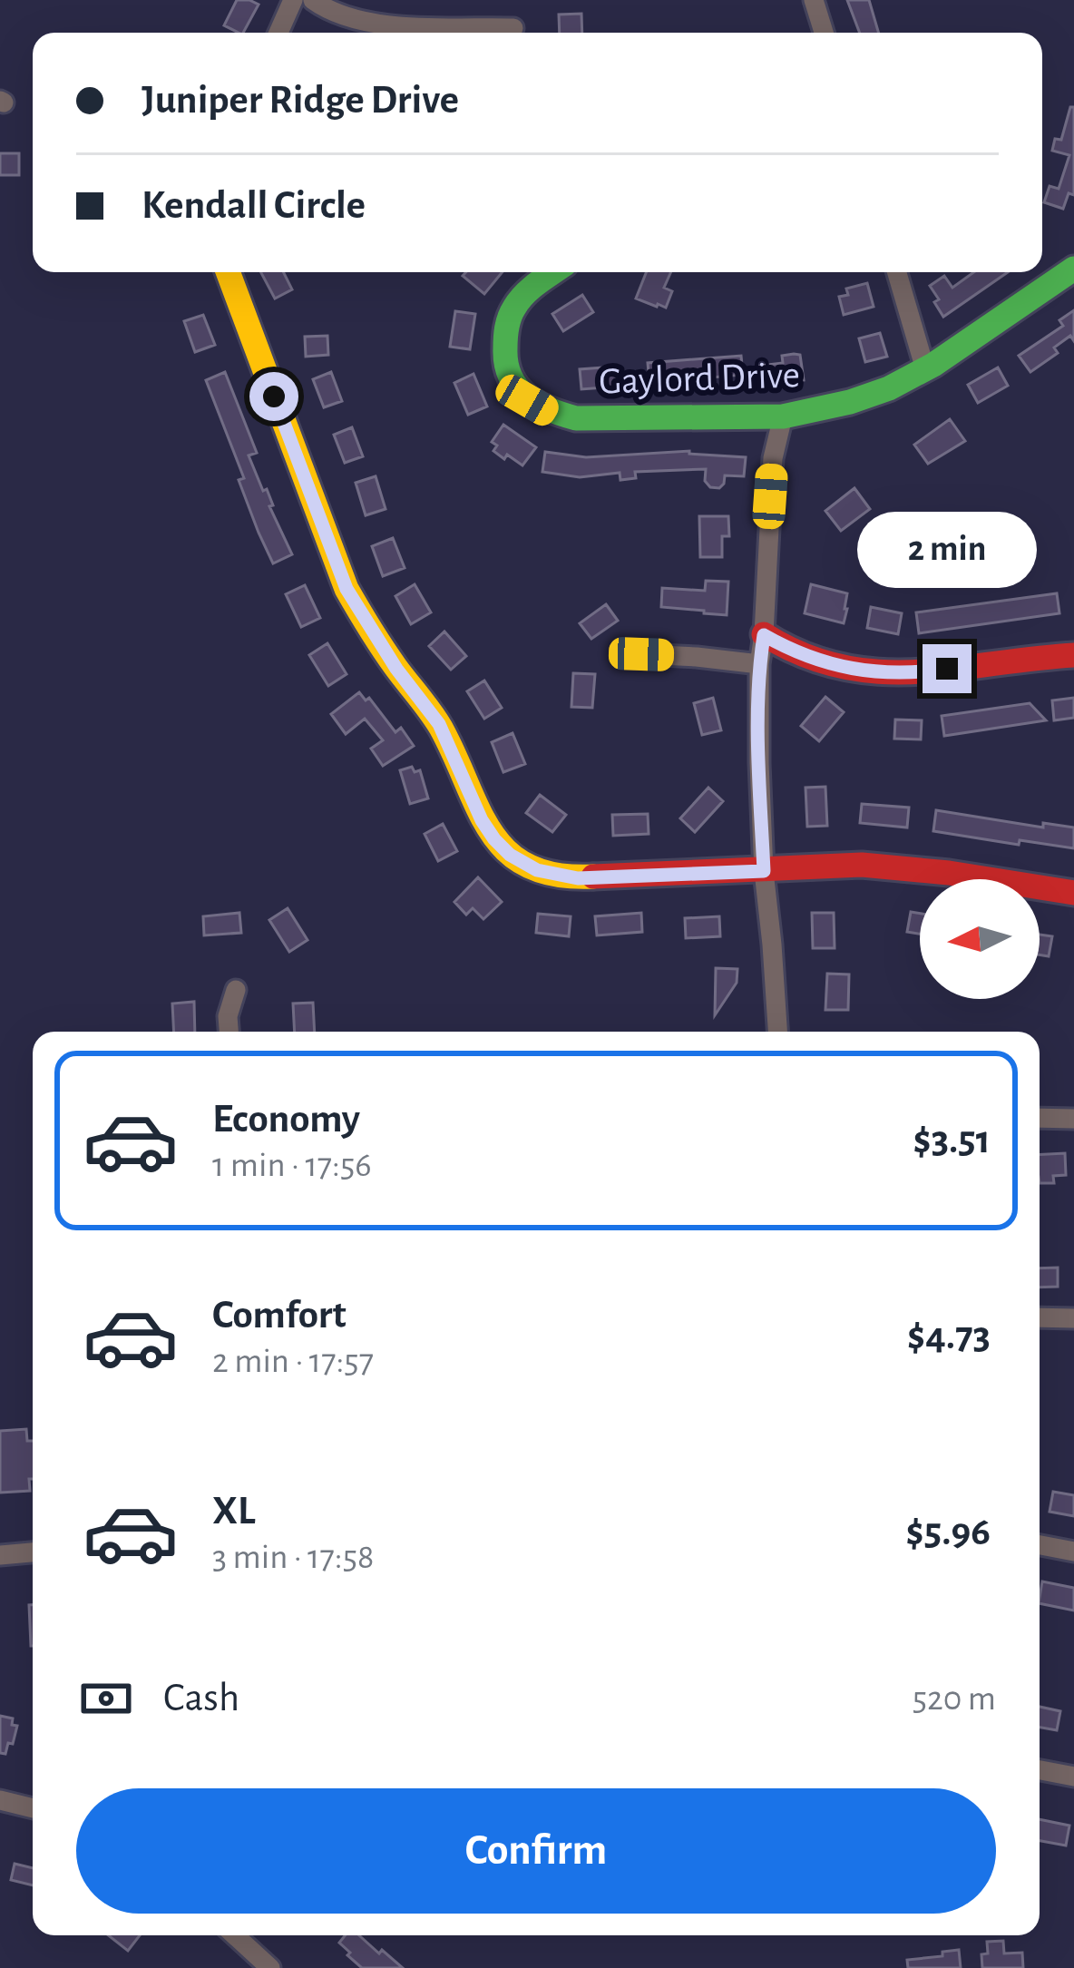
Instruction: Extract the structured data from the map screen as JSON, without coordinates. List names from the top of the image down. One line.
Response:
{"streets":{"street":["Gaylord Drive"]},"north":"left","page":{"banner":["Juniper Ridge Drive","Kendall Circle"],"bubble":"2 min","list":[{"name":"Economy","note":"1 min · 17:56","value":"$3.51"},{"name":"Comfort","note":"2 min · 17:57","value":"$4.73"},{"name":"XL","note":"3 min · 17:58","value":"$5.96"}],"pay":["Cash","520 m"],"buttons":"Confirm"}}
